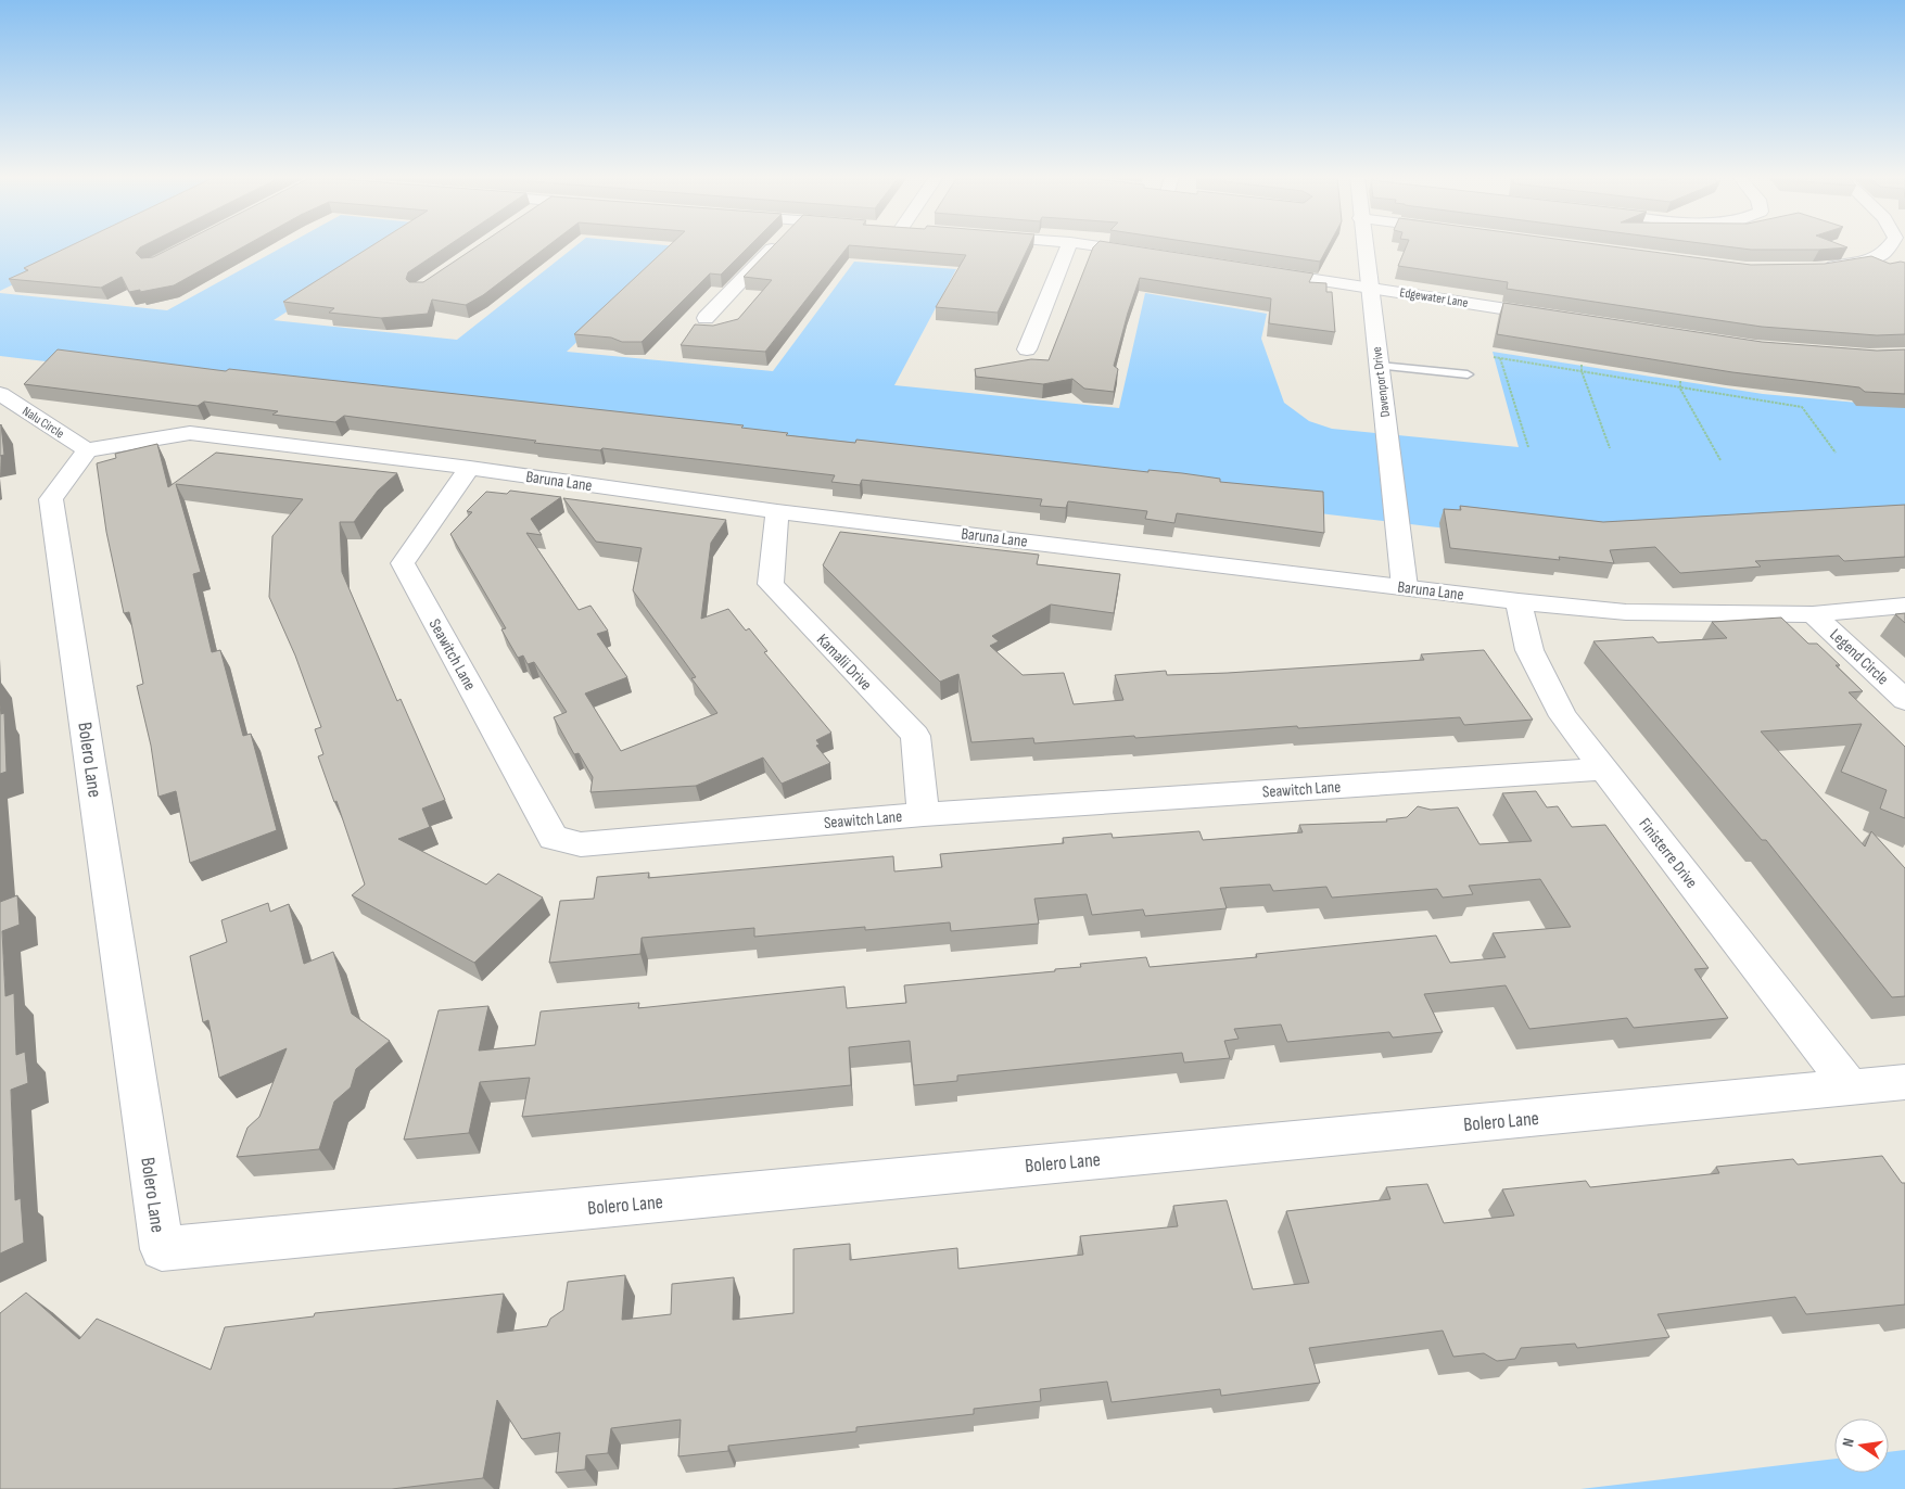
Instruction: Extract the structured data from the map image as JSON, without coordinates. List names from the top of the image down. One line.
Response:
{"streets":{"street":["Edgewater Lane","Davenport Drive","Nalu Circle","Baruna Lane","Seawitch Lane","Legend Circle","Kamalii Drive","Bolero Lane","Finisterre Drive"]},"crossings":[["Edgewater Lane","Davenport Drive"],["Davenport Drive","Baruna Lane"],["Nalu Circle","Baruna Lane"],["Nalu Circle","Bolero Lane"],["Baruna Lane","Seawitch Lane"],["Baruna Lane","Legend Circle"],["Baruna Lane","Kamalii Drive"],["Baruna Lane","Bolero Lane"],["Baruna Lane","Finisterre Drive"],["Seawitch Lane","Kamalii Drive"],["Seawitch Lane","Finisterre Drive"],["Bolero Lane","Finisterre Drive"]],"north":"left"}
